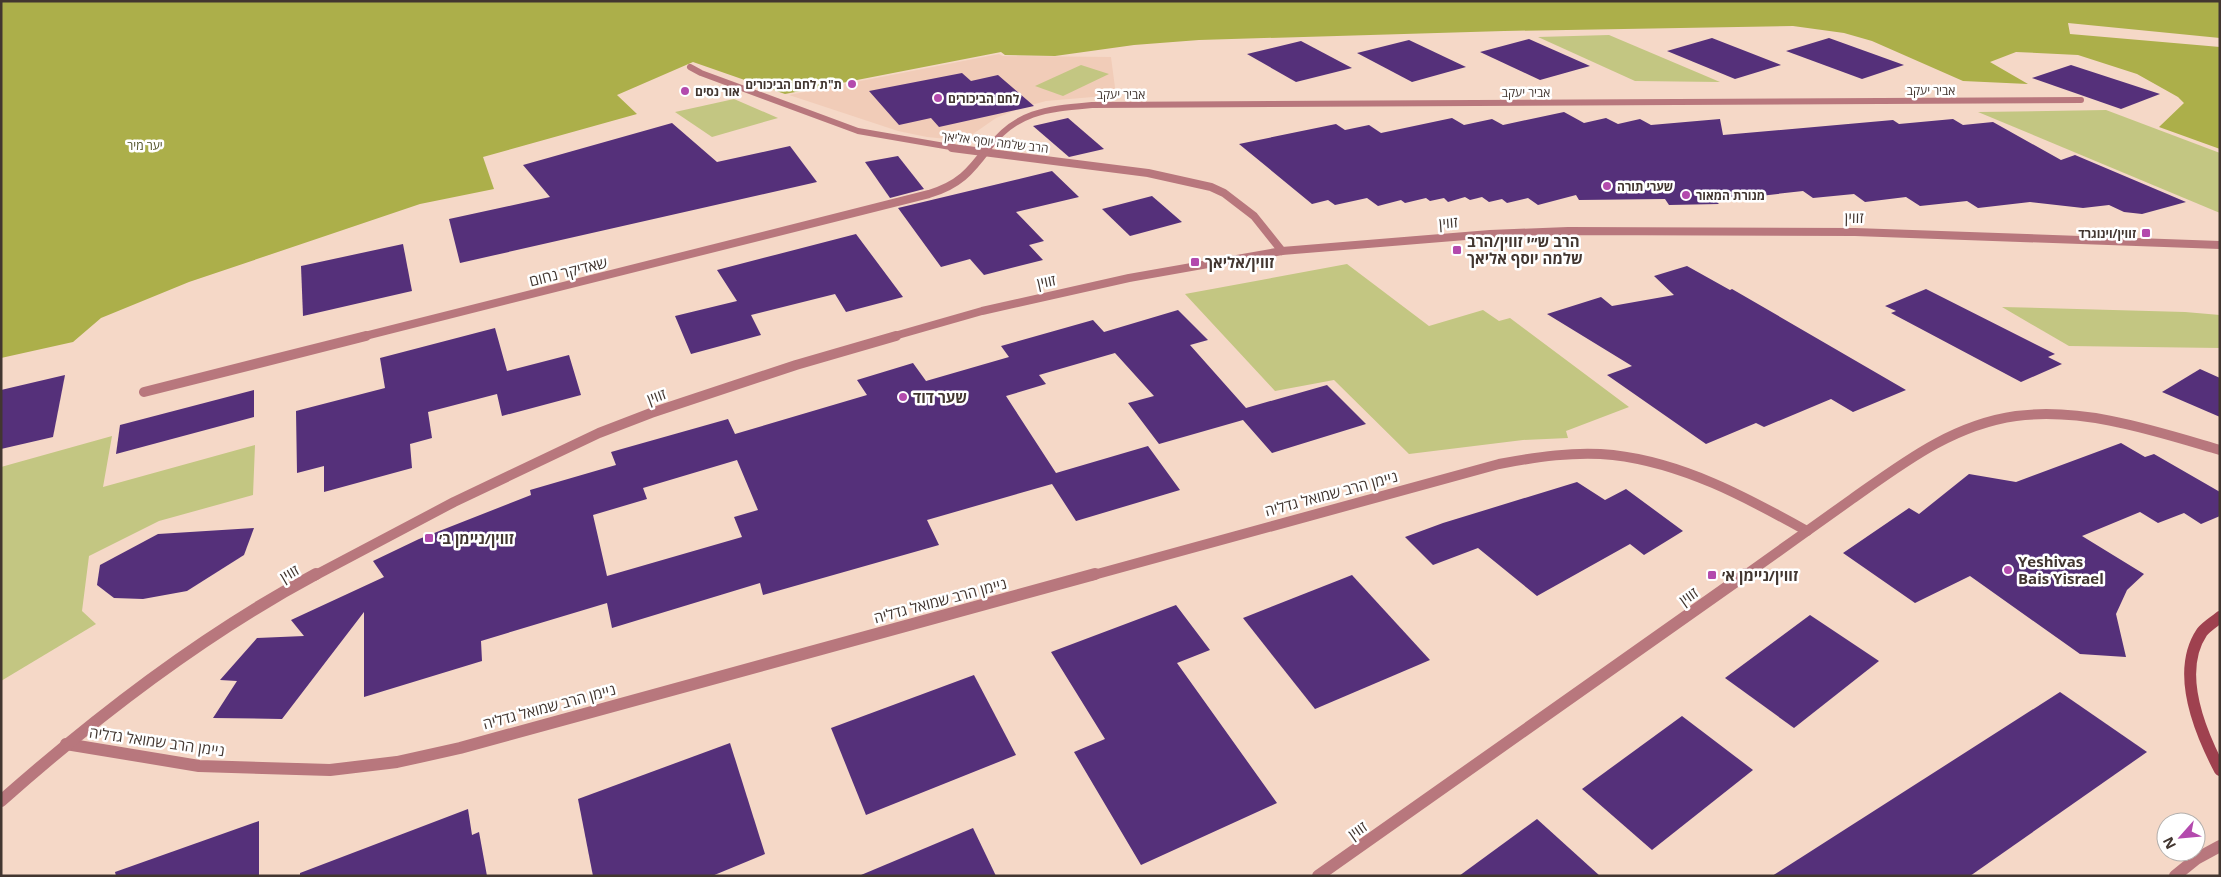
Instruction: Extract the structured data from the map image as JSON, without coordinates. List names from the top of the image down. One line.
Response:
{"streets":{"street":["אביר יעקב","הרב שלמה יוסף אליאך","זווין","שאדיקר נחום","ניימן הרב שמואל גדליה"]},"crossings":[["אביר יעקב","הרב שלמה יוסף אליאך"],["אביר יעקב","שאדיקר נחום"],["הרב שלמה יוסף אליאך","זווין"],["הרב שלמה יוסף אליאך","שאדיקר נחום"],["זווין","ניימן הרב שמואל גדליה"]],"parks":["יער מיר"],"places":{"other":["ת\"ת לחם הביכורים","אור נסים","לחם הביכורים","שערי תורה","מנורת המאור","שער דוד","Yeshivas Bais Yisrael"],"transit":["זווין/וינוגרד","הרב ש״י זווין/הרב שלמה יוסף אליאך","זווין/אליאך","זווין/ניימן ב׳","זווין/ניימן א׳"]},"north":"bottom left"}
